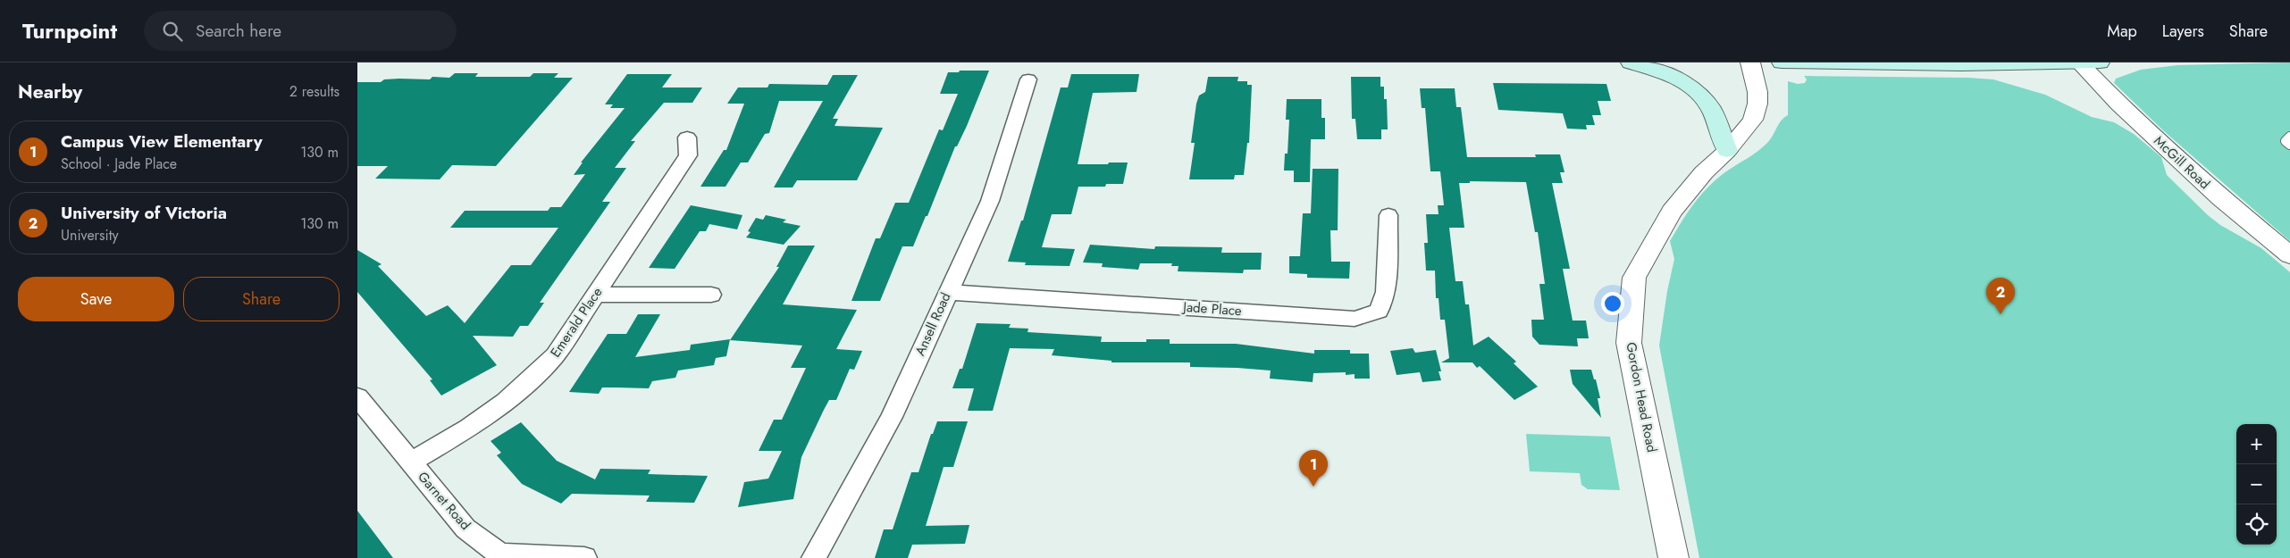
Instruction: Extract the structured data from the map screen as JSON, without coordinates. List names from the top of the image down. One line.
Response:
{"streets":{"street":["McGill Road","Jade Place","Emerald Place","Ansell Road","Gordon Head Road","Garnet Road"]},"crossings":[["Jade Place","Ansell Road"],["Emerald Place","Garnet Road"]],"page":{"header":"Turnpoint","search":"Search here","nav":["Map","Layers","Share"],"heading":["Nearby","2 results"],"list":[{"mark":"1","name":"Campus View Elementary","note":"School · Jade Place","value":"130 m"},{"mark":"2","name":"University of Victoria","note":"University","value":"130 m"}],"buttons":["Save","Share"],"pins":["2","1"],"map_buttons":["+","−"]}}
